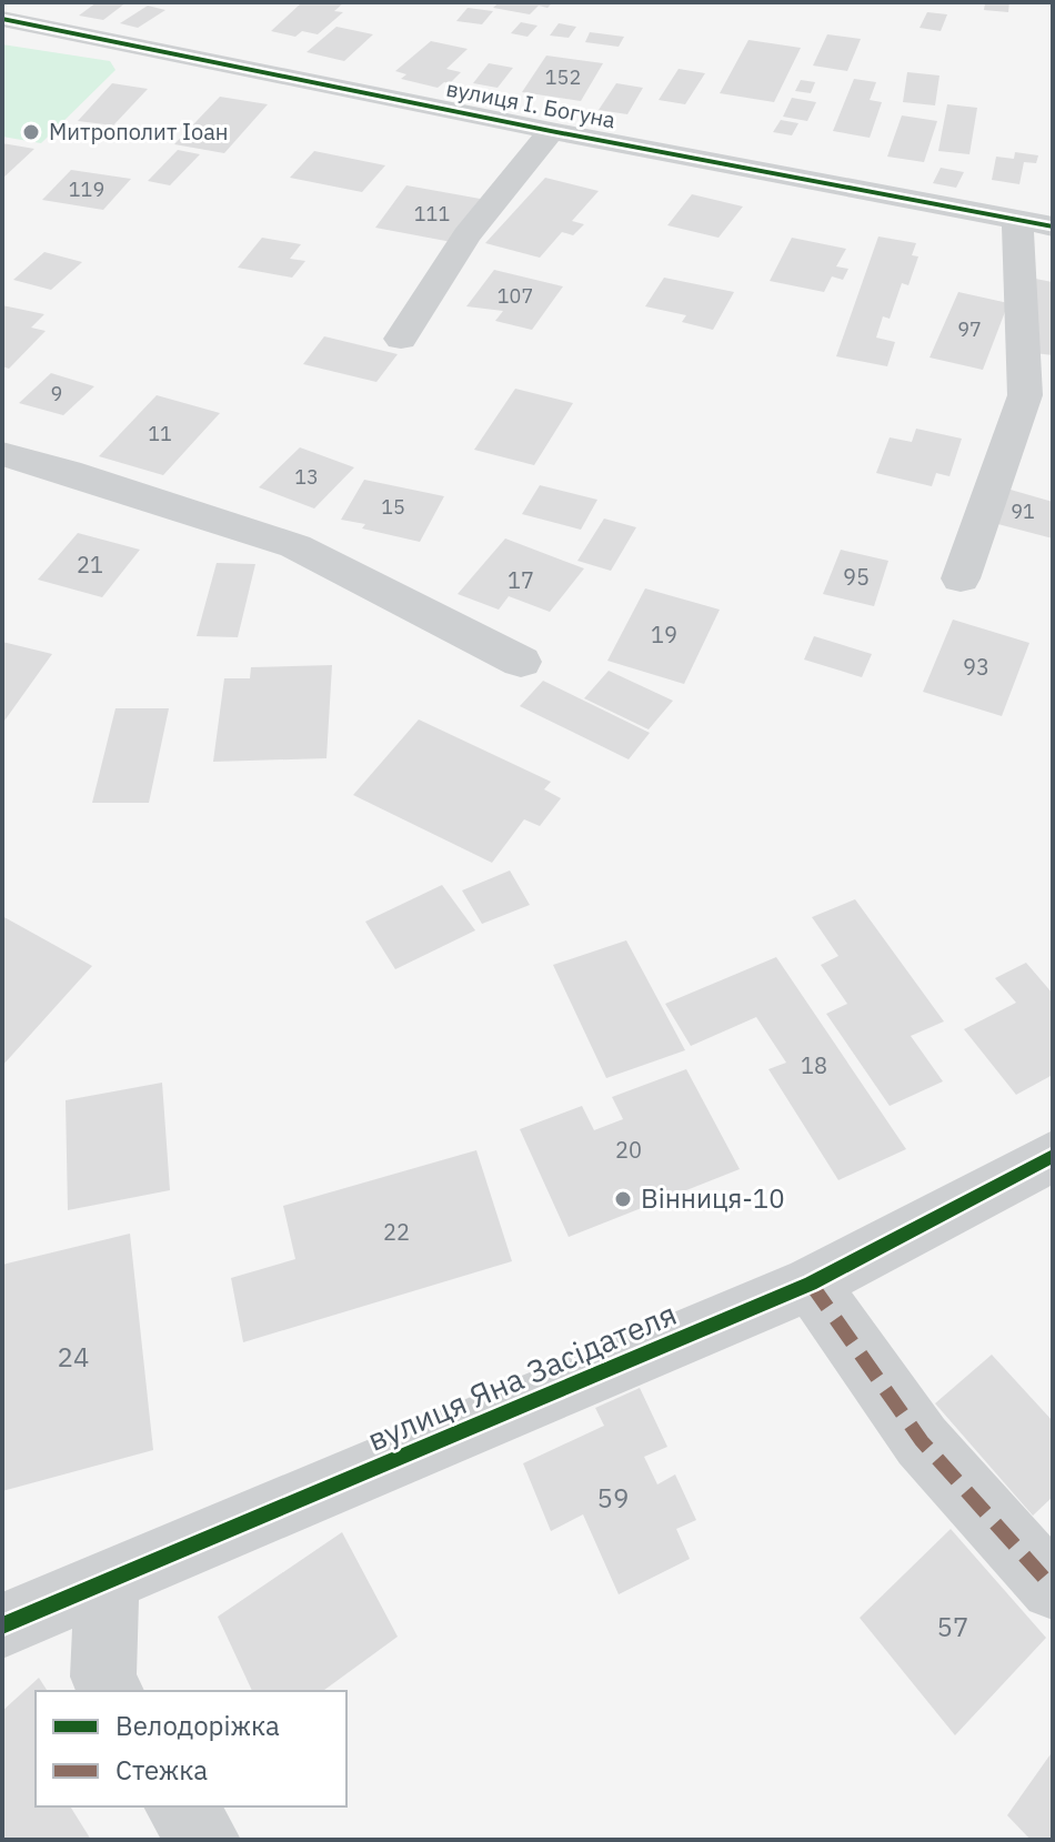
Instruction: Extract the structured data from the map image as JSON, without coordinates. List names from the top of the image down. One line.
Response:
{"streets":{"street":["вулиця І. Богуна","вулиця Яна Засідателя"]},"places":["Митрополит Іоан","Вінниця-10"],"house_numbers":["152","119","111","107","97","9","11","13","15","91","21","95","17","19","93","18","20","22","24","59","57"],"legend":["Велодоріжка","Стежка"]}
